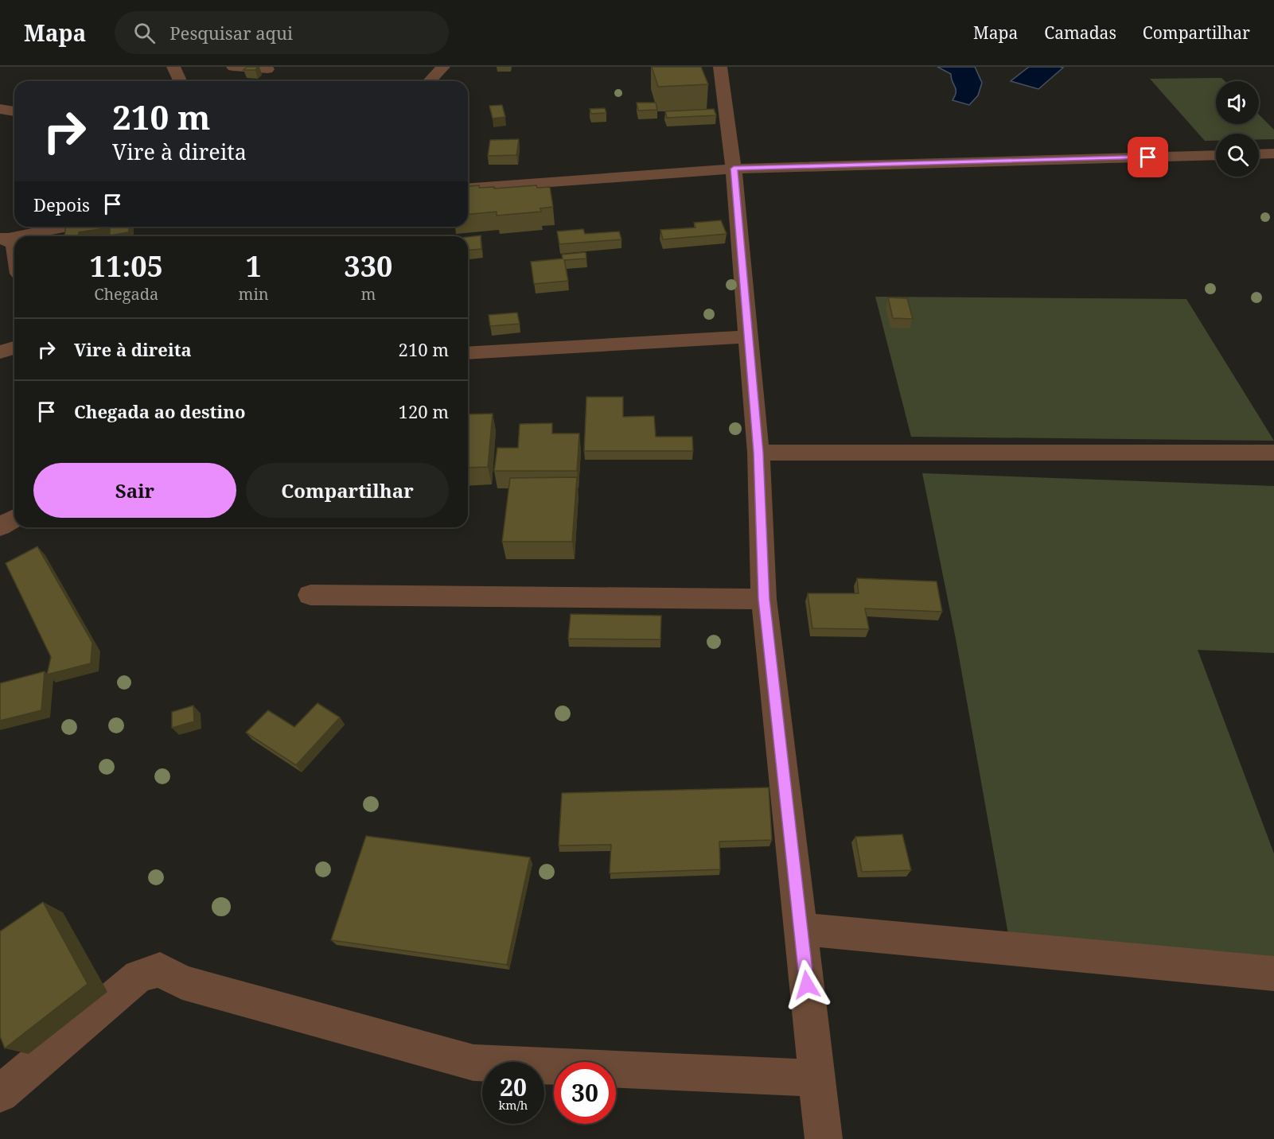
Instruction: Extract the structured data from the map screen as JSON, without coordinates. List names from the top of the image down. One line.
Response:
{"page":{"header":"Mapa","search":"Pesquisar aqui","nav":["Mapa","Camadas","Compartilhar"],"turn":["210 m","Vire à direita"],"then":"Depois","eta":["11:05","Chegada","1","min","330","m"],"list":[{"name":"Vire à direita","value":"210 m"},{"name":"Chegada ao destino","value":"120 m"}],"buttons":["Sair","Compartilhar"],"speed":"20 km/h","limit":"30"}}
